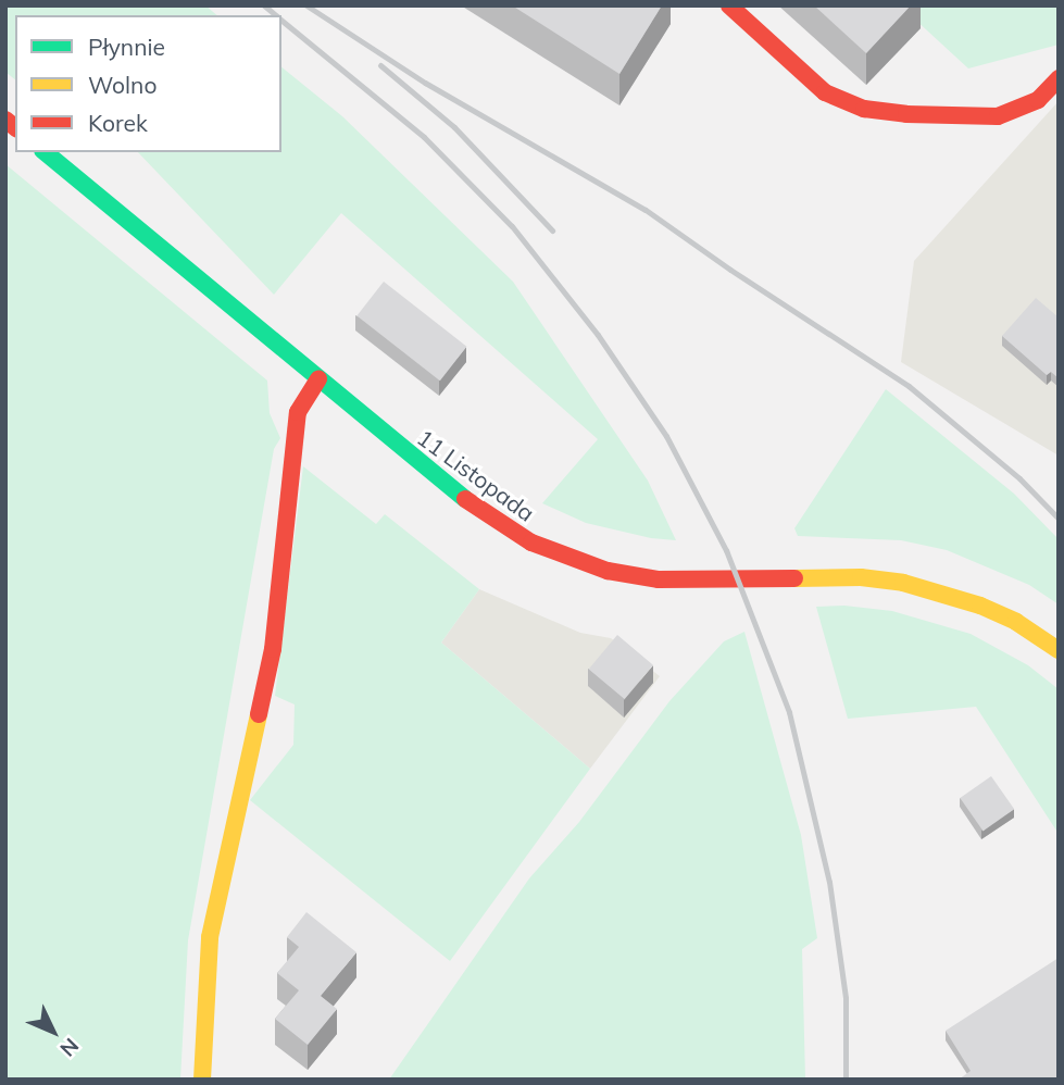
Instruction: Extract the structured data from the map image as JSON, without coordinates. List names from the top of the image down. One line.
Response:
{"streets":{"street":["11 Listopada"]},"legend":["Płynnie","Wolno","Korek"],"north":"bottom right"}
